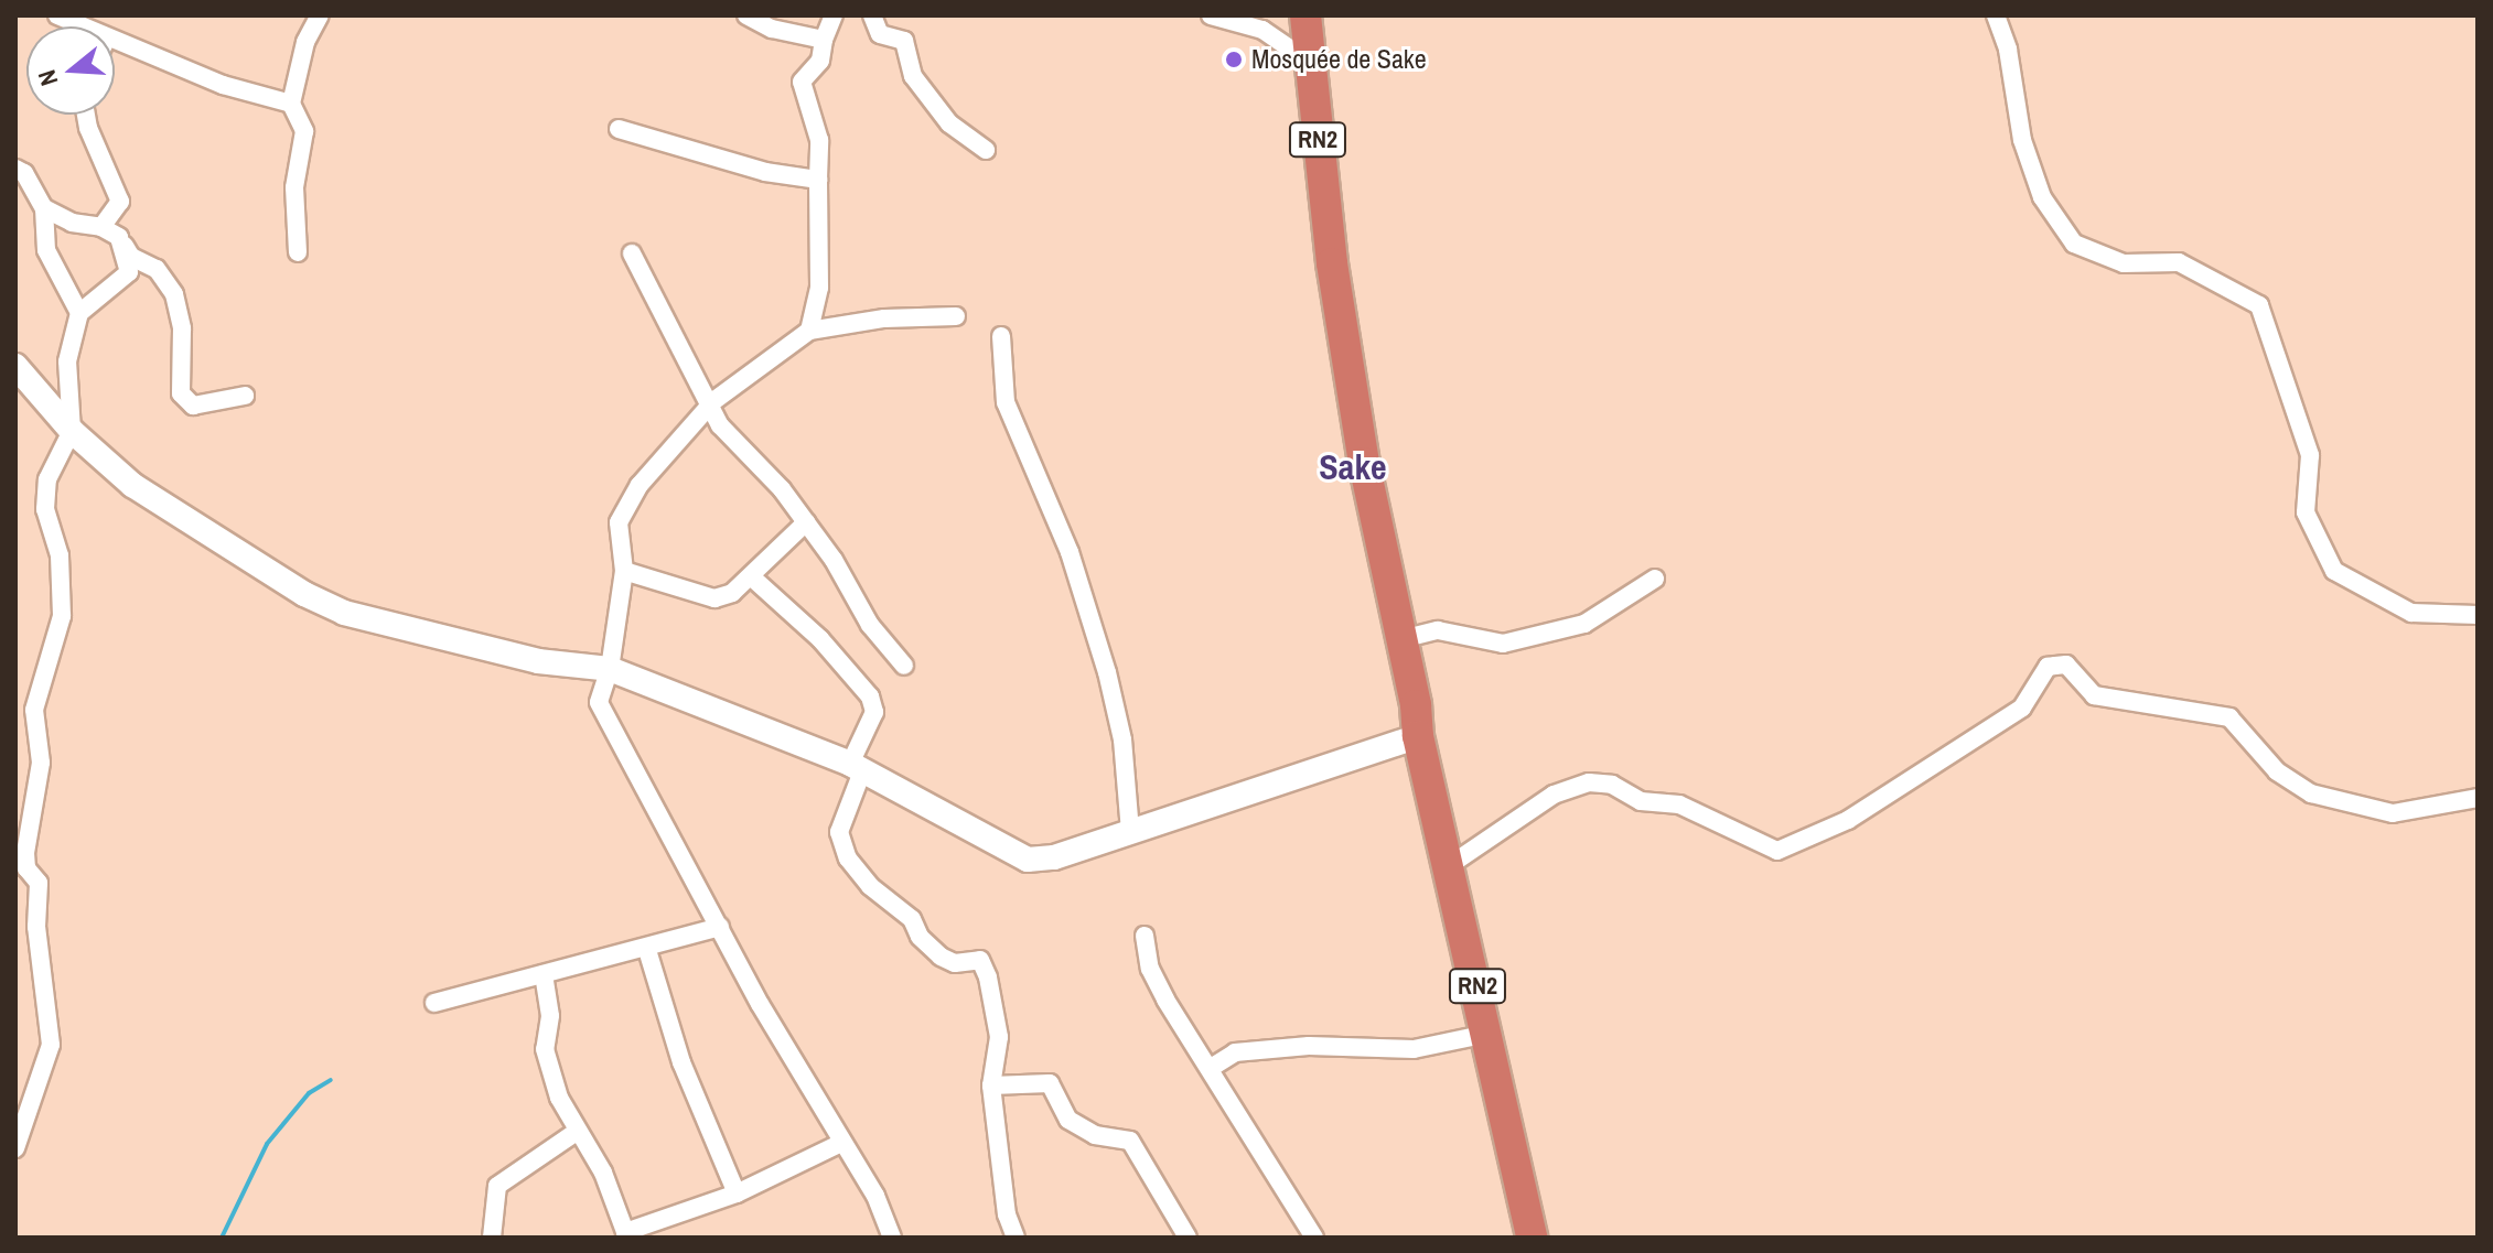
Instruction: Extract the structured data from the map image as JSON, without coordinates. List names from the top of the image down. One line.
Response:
{"streets":{"highway":["RN2"]},"districts":["Sake"],"places":["Mosquée de Sake"],"north":"left"}
